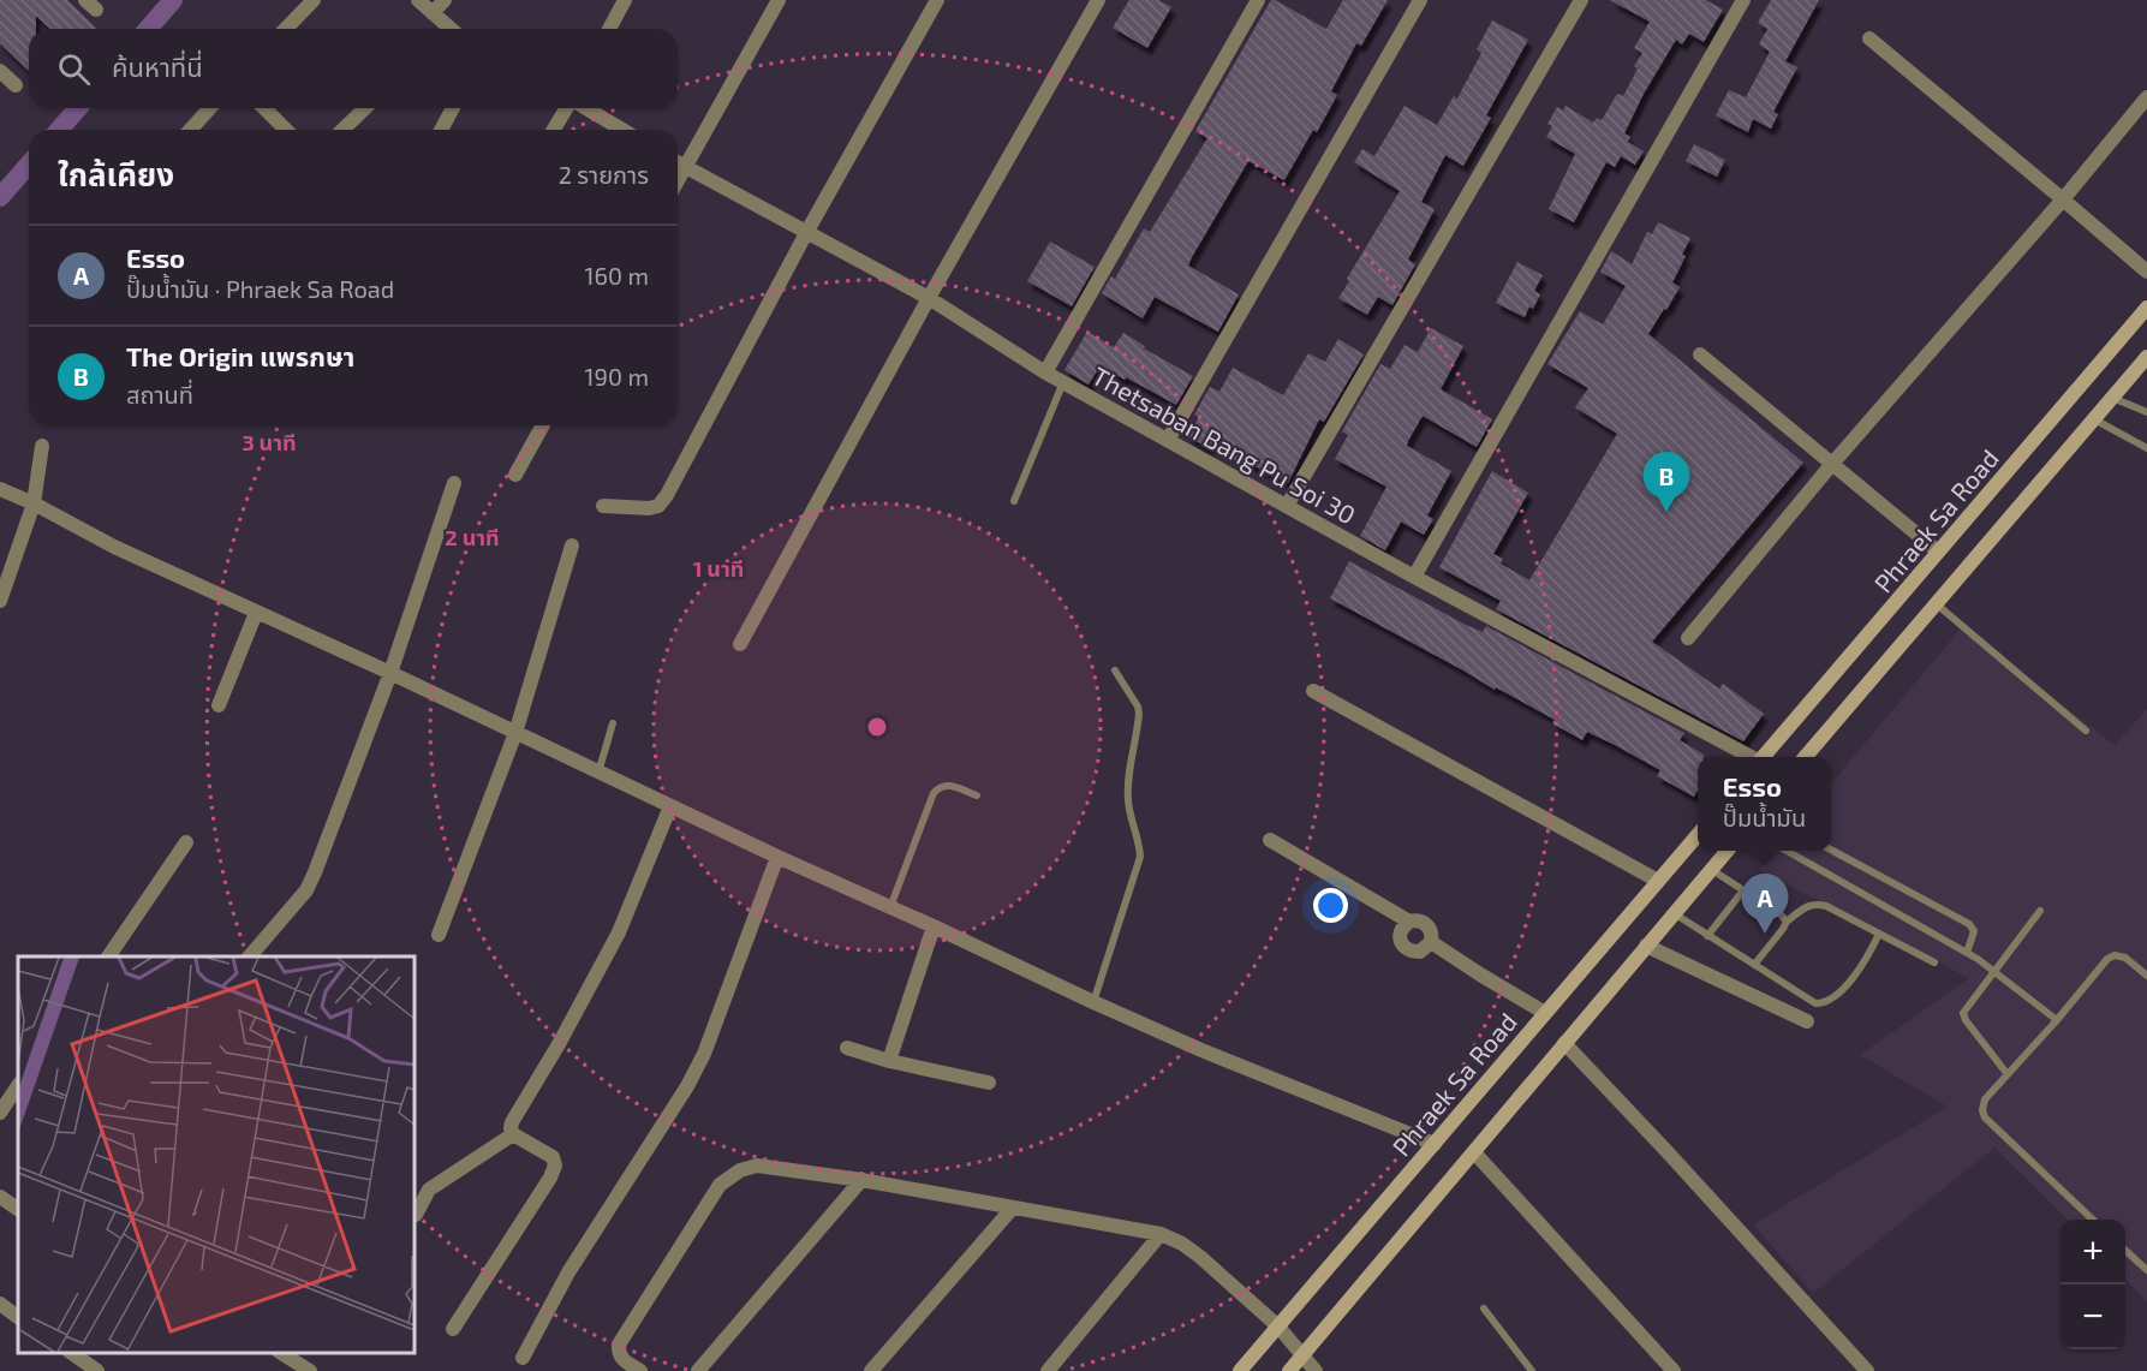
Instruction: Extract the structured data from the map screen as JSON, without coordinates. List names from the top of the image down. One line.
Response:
{"streets":{"main road":["Phraek Sa Road"],"street":["Thetsaban Bang Pu Soi 30"]},"page":{"search":"ค้นหาที่นี่","heading":["ใกล้เคียง","2 รายการ"],"list":[{"mark":"A","name":"Esso","note":"ปั๊มน้ำมัน · Phraek Sa Road","value":"160 m"},{"mark":"B","name":"The Origin แพรกษา","note":"สถานที่","value":"190 m"}],"pins":["B","A"],"popup":["Esso","ปั๊มน้ำมัน"],"map_buttons":["+","−"]},"rings":["3 นาที","2 นาที","1 นาที"]}
